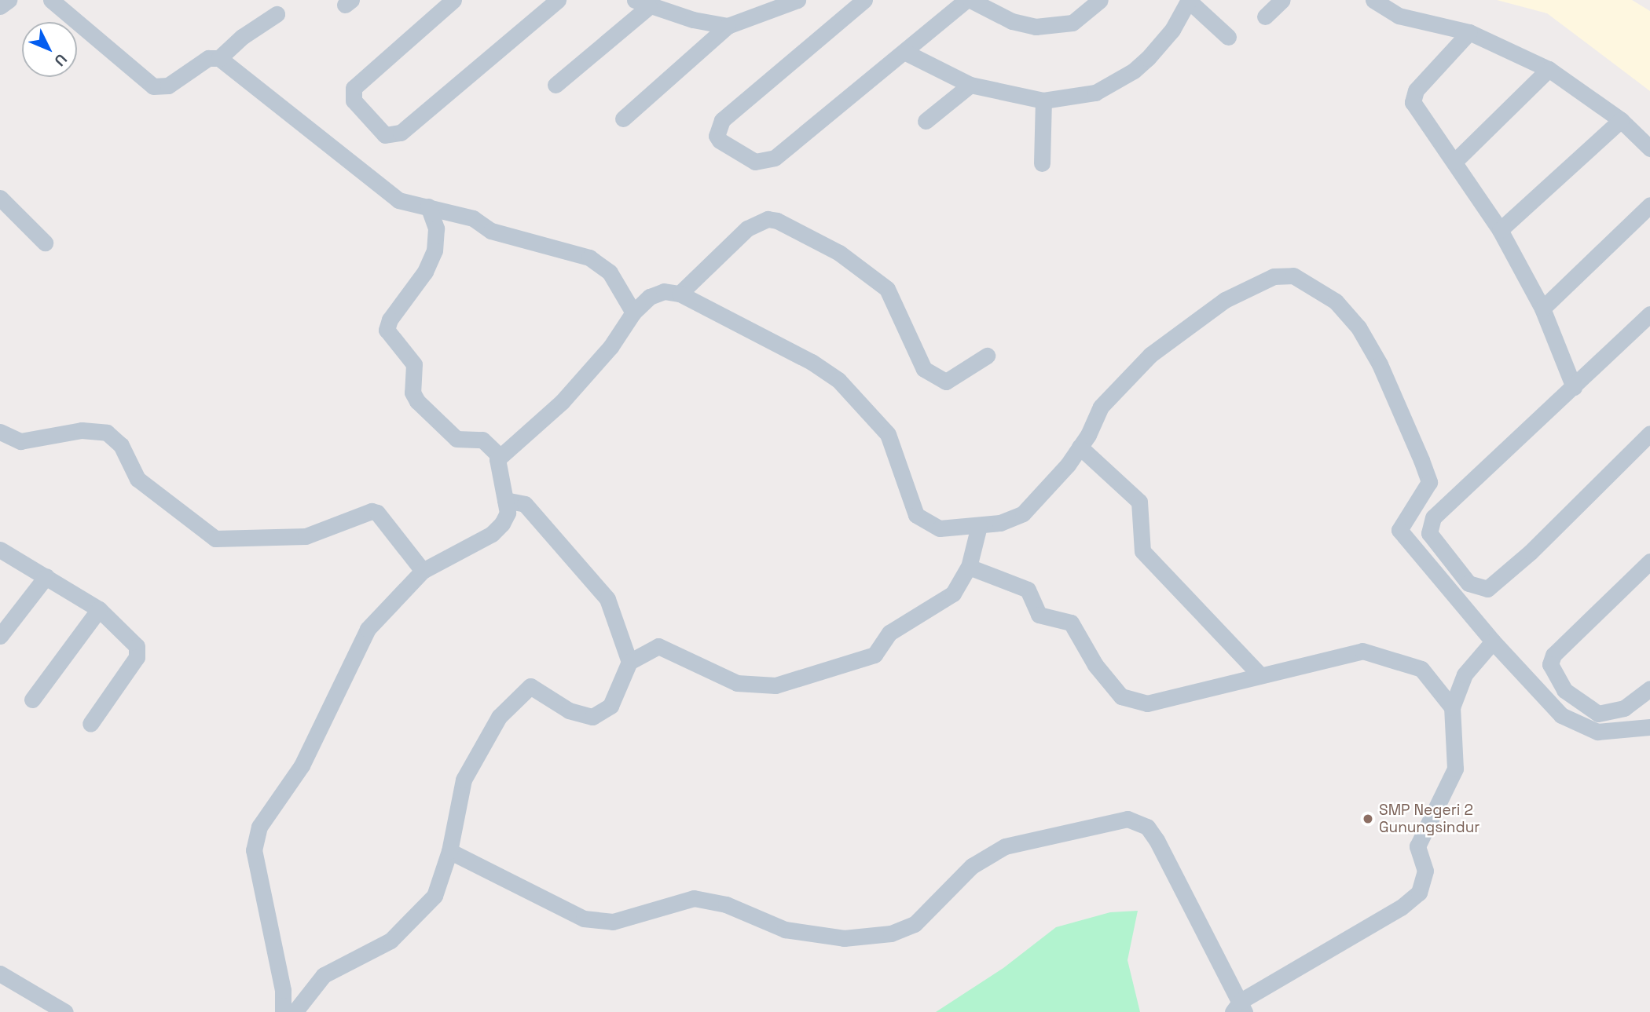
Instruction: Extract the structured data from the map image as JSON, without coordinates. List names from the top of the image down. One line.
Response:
{"places":["SMP Negeri 2 Gunungsindur"],"north":"bottom right"}
